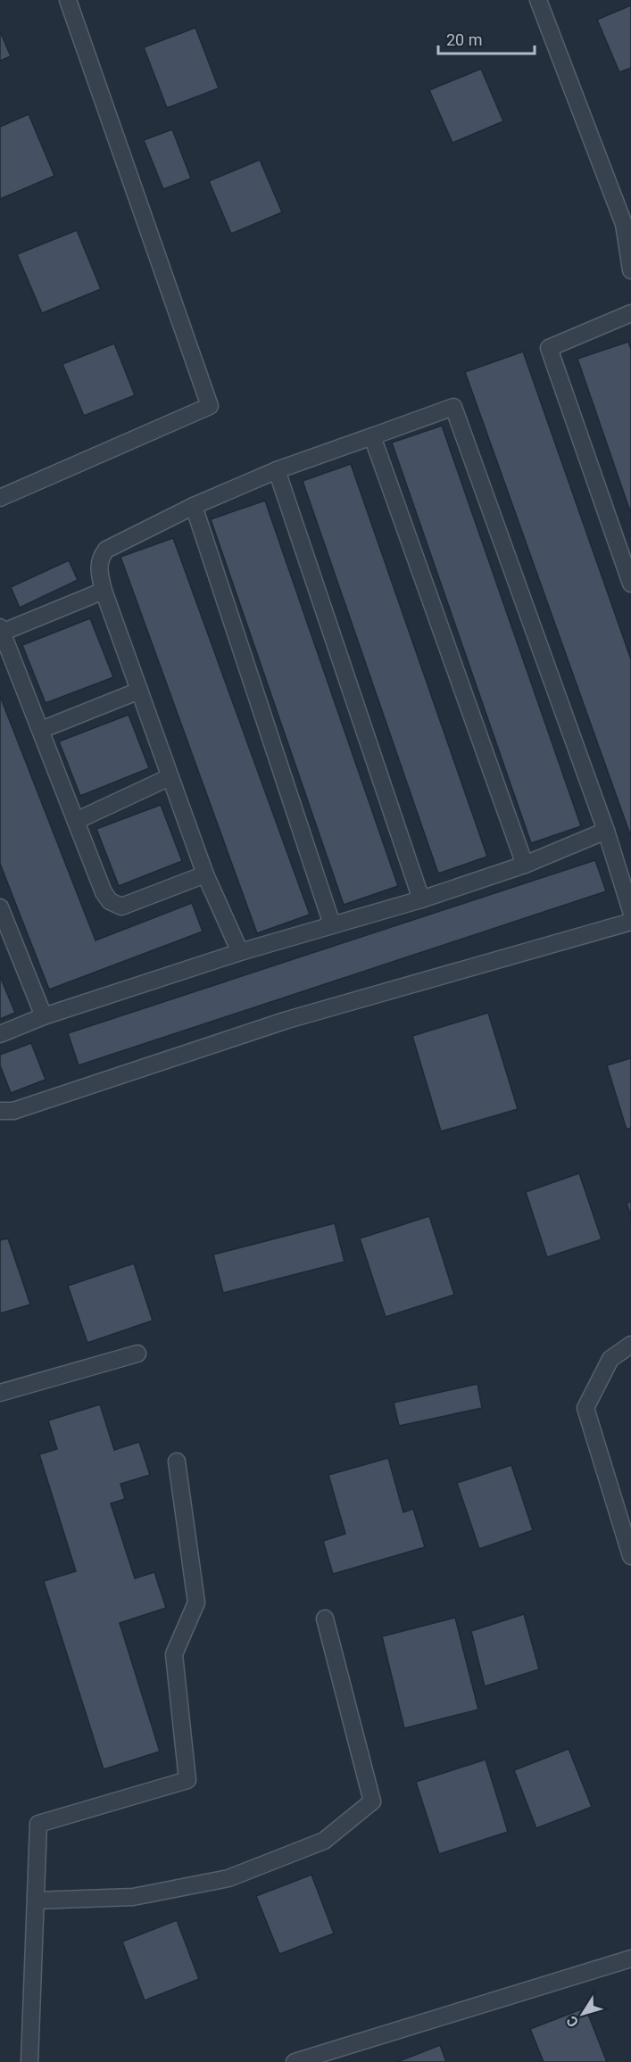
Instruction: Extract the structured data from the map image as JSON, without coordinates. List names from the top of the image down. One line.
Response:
{"scale_bar":"20 m","north":"bottom left"}
